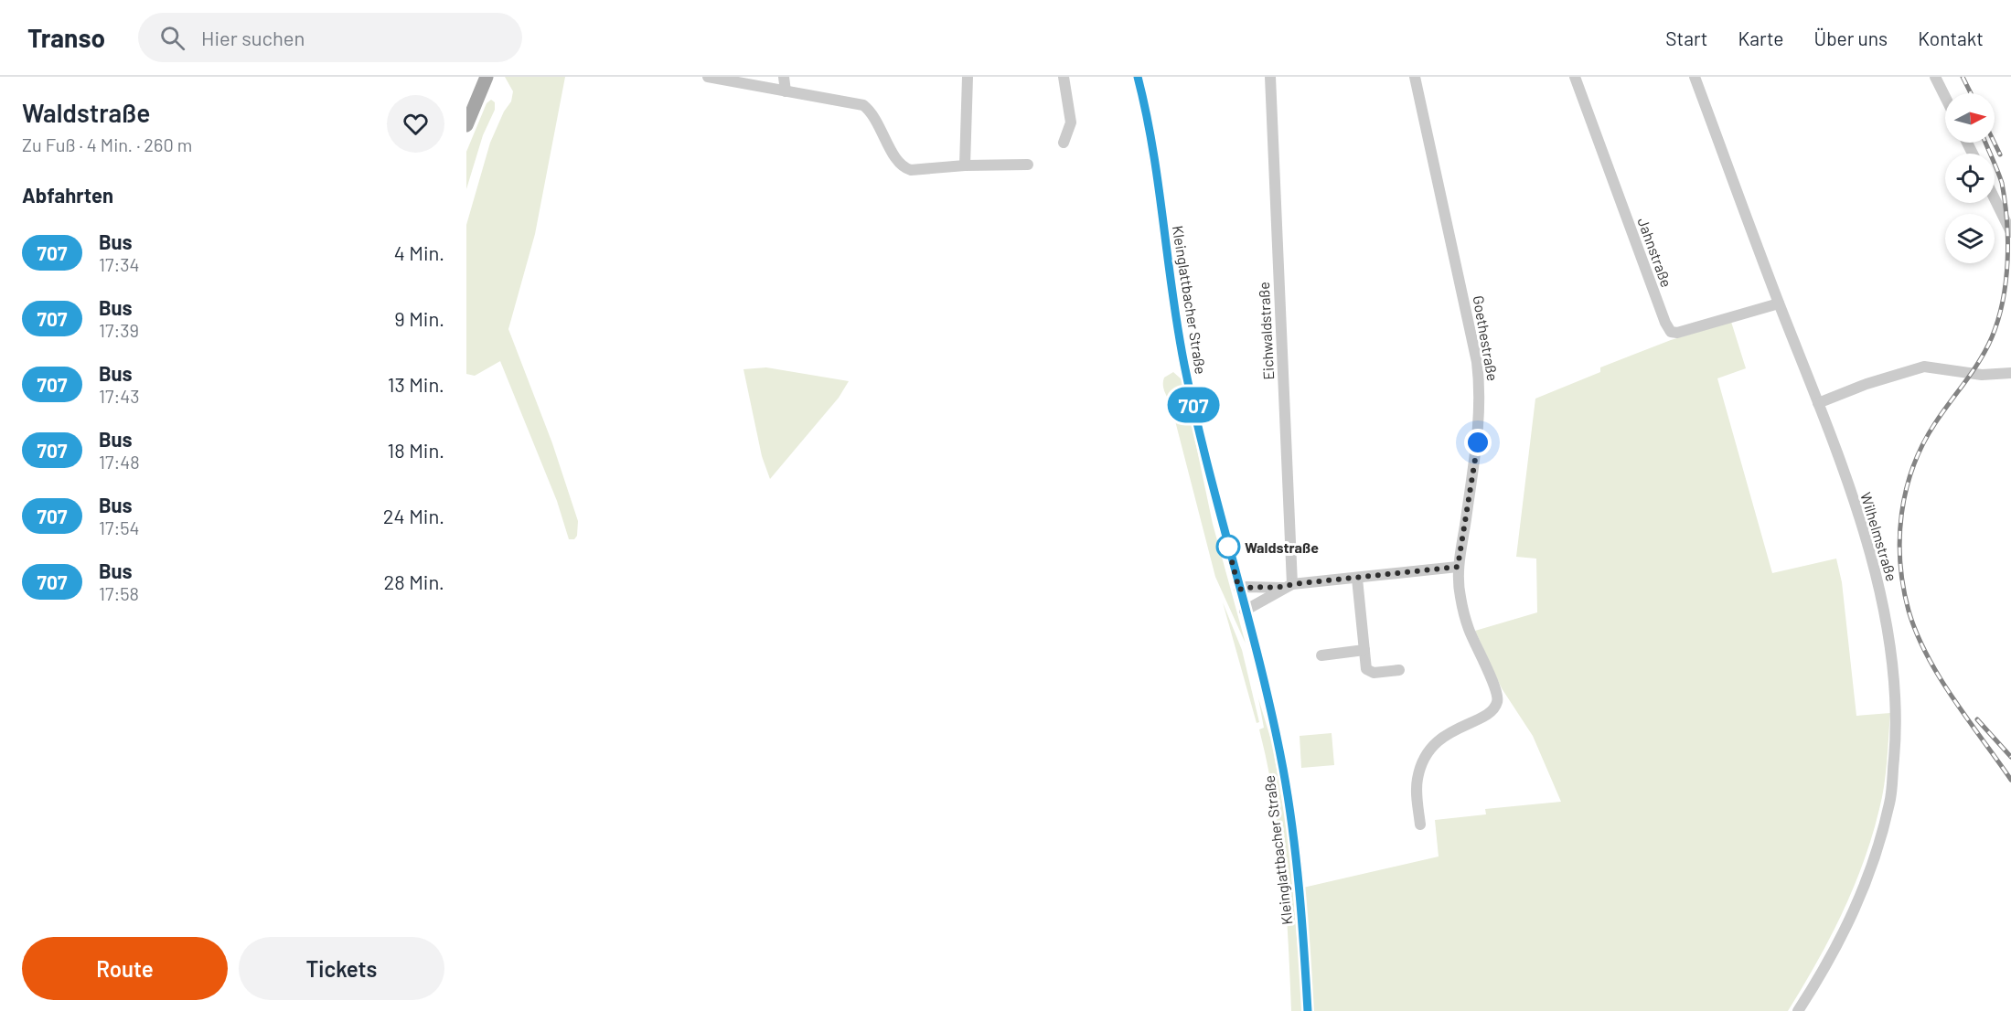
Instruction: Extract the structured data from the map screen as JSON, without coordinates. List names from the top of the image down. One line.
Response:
{"streets":{"street":["Jahnstraße","Kleinglattbacher Straße","Eichwaldstraße","Goethestraße","Wilhelmstraße"]},"crossings":[["Jahnstraße","Wilhelmstraße"]],"places":["Waldstraße"],"lines":["bus line 707"],"north":"right","page":{"header":"Transo","search":"Hier suchen","nav":["Start","Karte","Über uns","Kontakt"],"heading":[["Waldstraße","Zu Fuß · 4 Min. · 260 m"],"Abfahrten"],"on_map":"707","list":[{"mark":"707","name":"Bus","note":"17:34","value":"4 Min."},{"mark":"707","name":"Bus","note":"17:39","value":"9 Min."},{"mark":"707","name":"Bus","note":"17:43","value":"13 Min."},{"mark":"707","name":"Bus","note":"17:48","value":"18 Min."},{"mark":"707","name":"Bus","note":"17:54","value":"24 Min."},{"mark":"707","name":"Bus","note":"17:58","value":"28 Min."}],"buttons":["Route","Tickets"]}}
